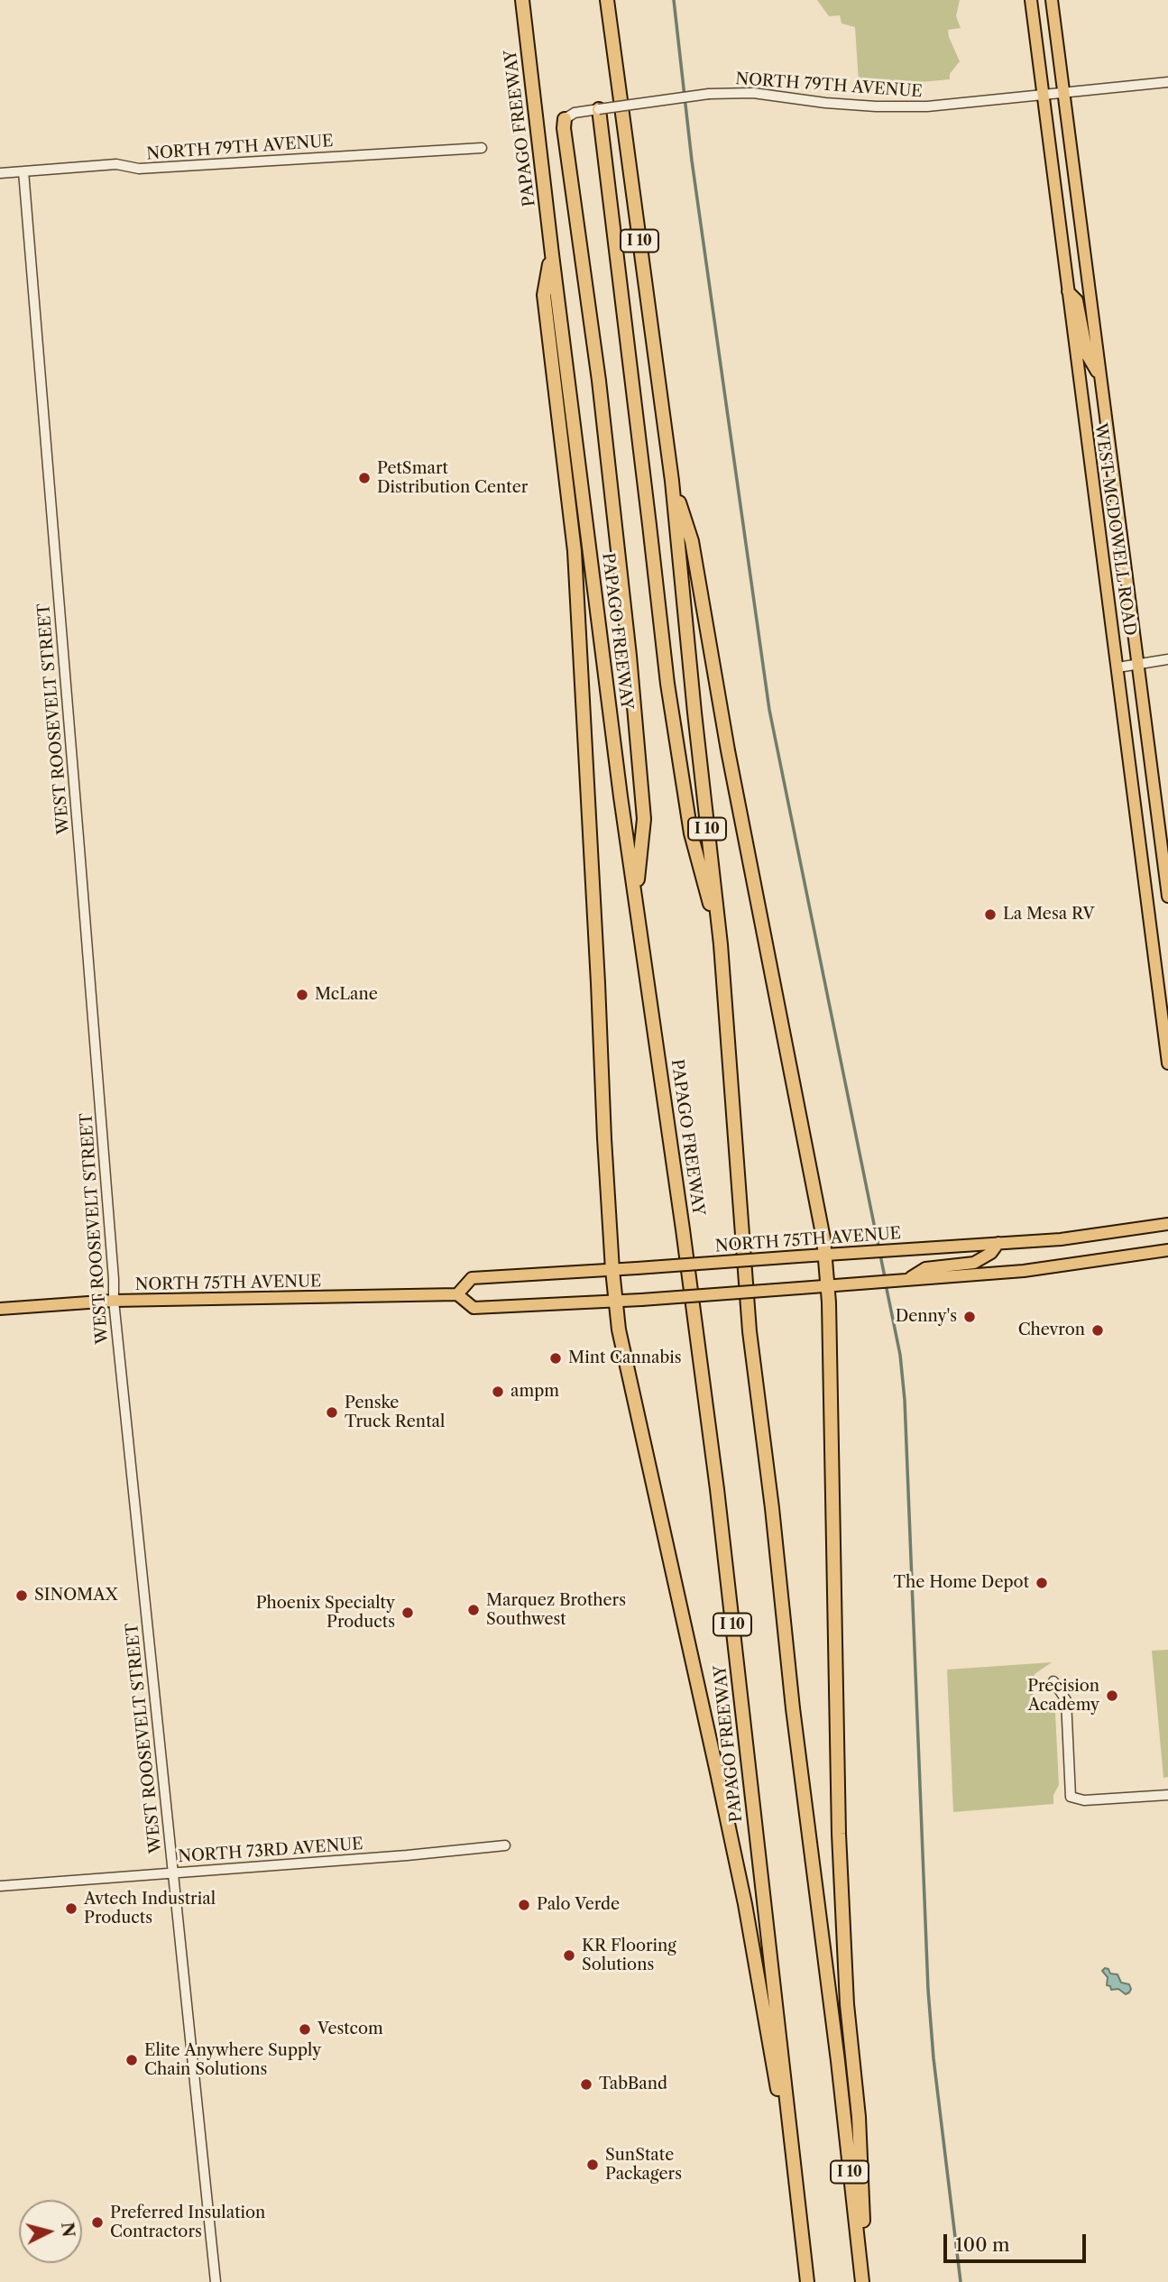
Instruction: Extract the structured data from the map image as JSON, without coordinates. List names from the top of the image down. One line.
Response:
{"streets":{"highway":["PAPAGO FREEWAY","I 10"],"main road":["WEST MCDOWELL ROAD","NORTH 75TH AVENUE"],"street":["NORTH 79TH AVENUE","WEST ROOSEVELT STREET","NORTH 73RD AVENUE"]},"crossings":[["NORTH 79TH AVENUE","WEST MCDOWELL ROAD"],["NORTH 79TH AVENUE","WEST ROOSEVELT STREET"],["WEST ROOSEVELT STREET","NORTH 75TH AVENUE"],["WEST ROOSEVELT STREET","NORTH 73RD AVENUE"]],"places":["PetSmart Distribution Center","La Mesa RV","McLane","Denny's","Chevron","Mint Cannabis","ampm","Penske Truck Rental","The Home Depot","SINOMAX","Marquez Brothers Southwest","Phoenix Specialty Products","Precision Academy","Palo Verde","Avtech Industrial Products","KR Flooring Solutions","Vestcom","Elite Anywhere Supply Chain Solutions","TabBand","SunState Packagers","Preferred Insulation Contractors"],"scale_bar":"100 m","north":"right"}
